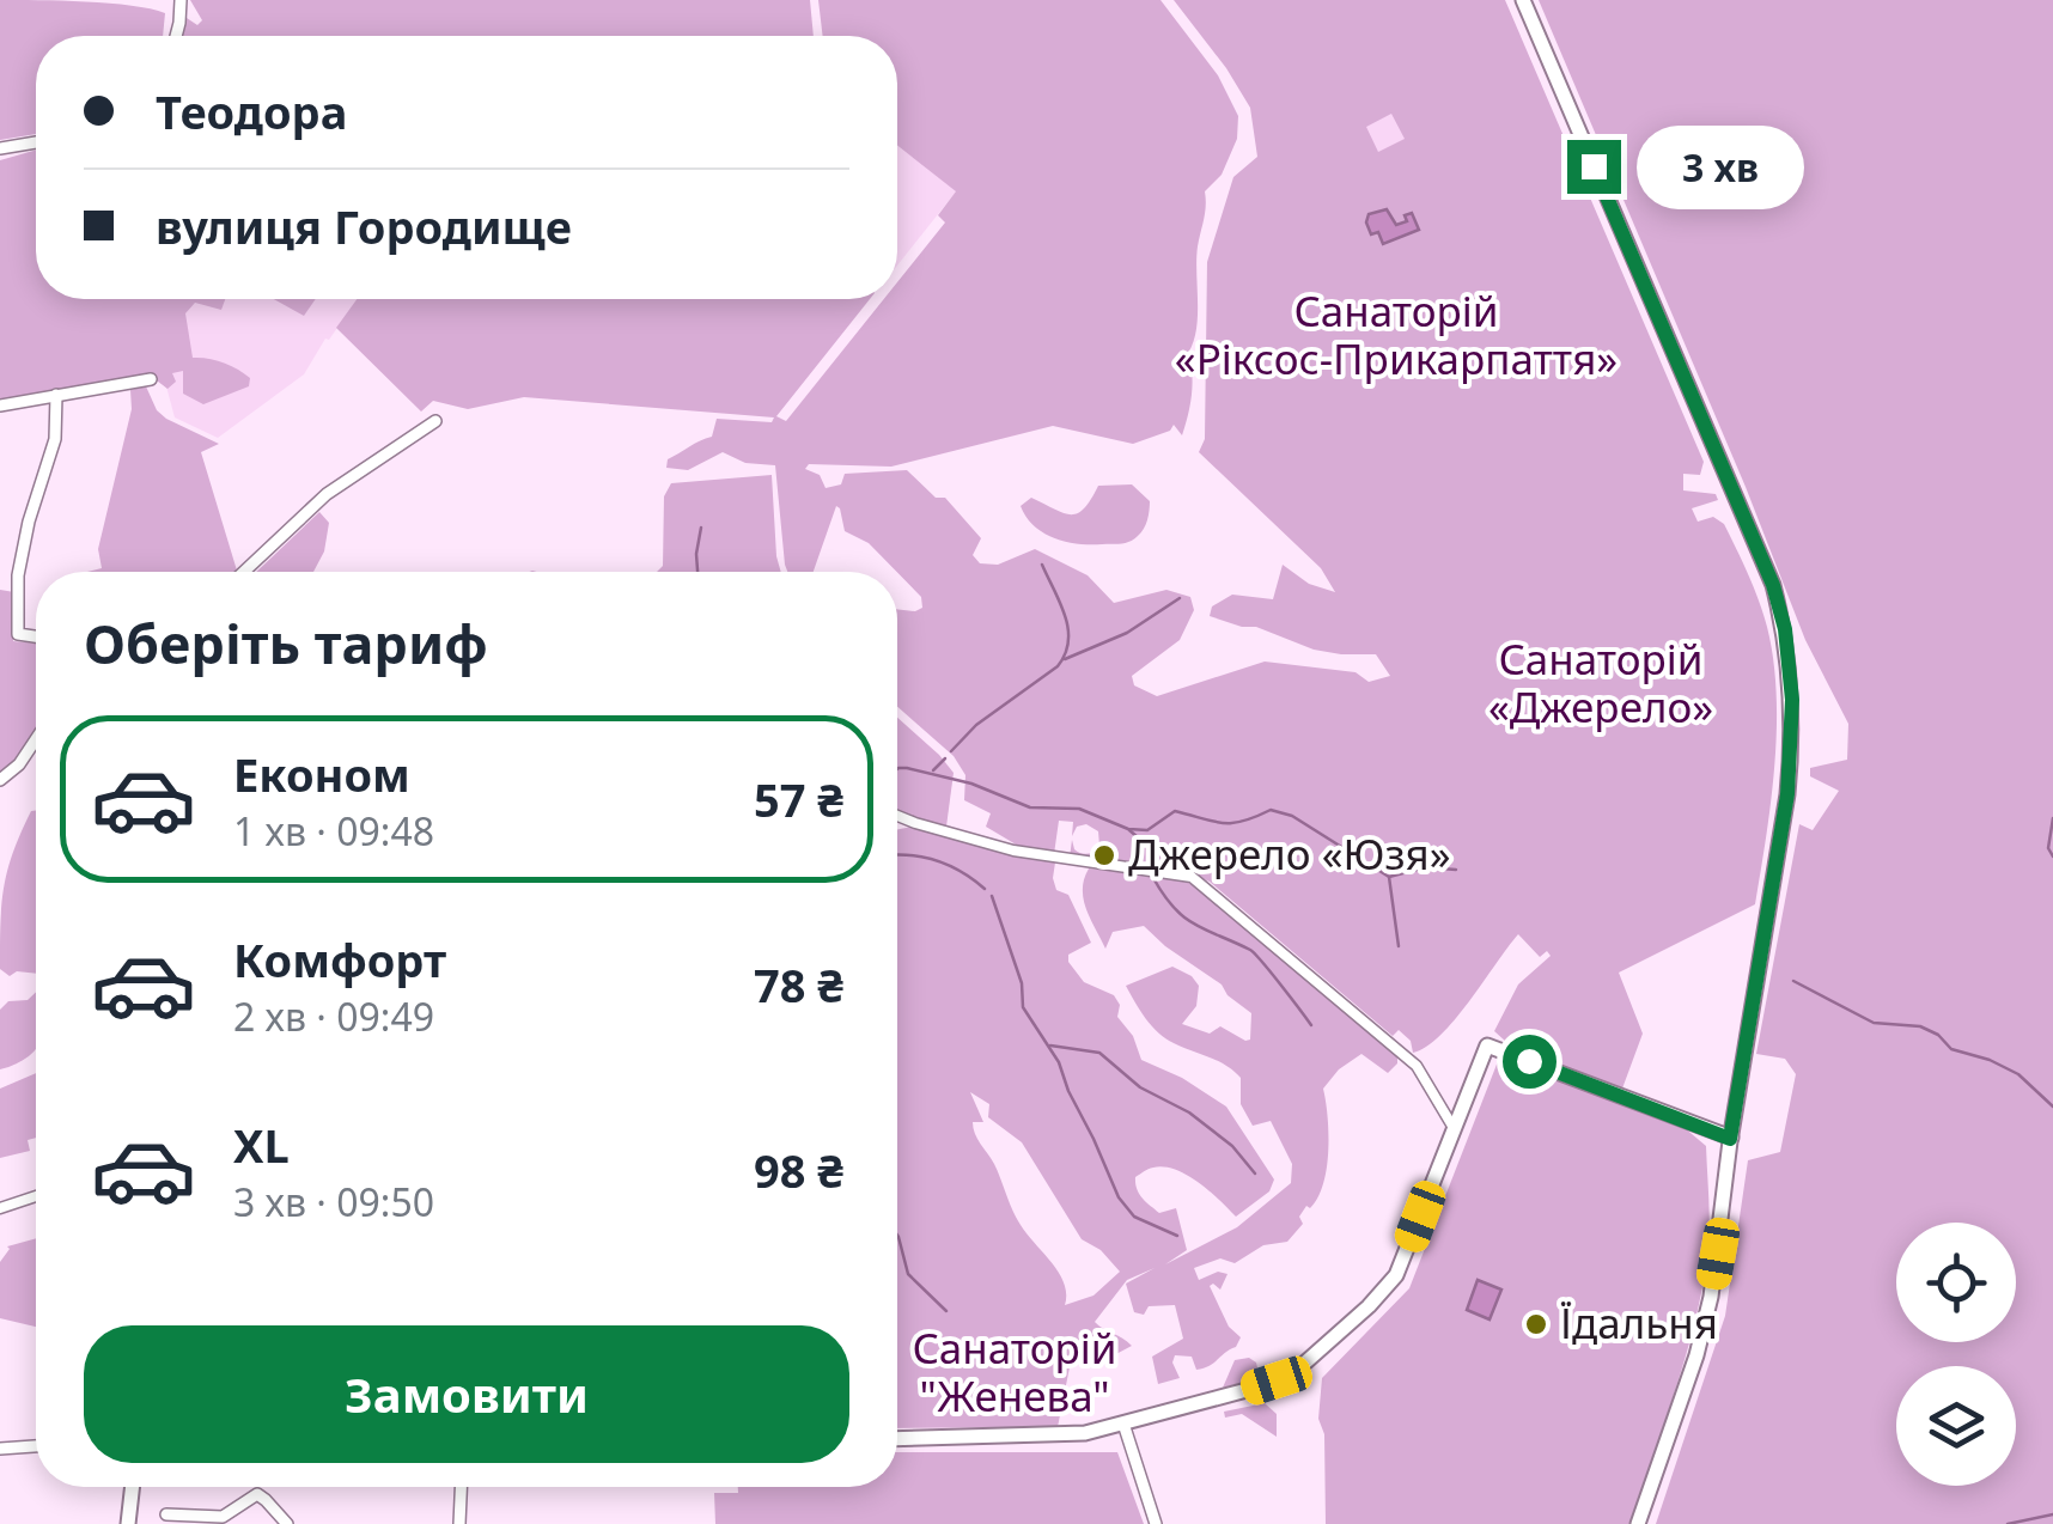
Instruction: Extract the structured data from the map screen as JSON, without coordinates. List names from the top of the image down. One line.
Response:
{"parks":["Санаторій «Ріксос-Прикарпаття»","Санаторій «Джерело»","Санаторій \"Женева\""],"places":["Джерело «Юзя»","Їдальня"],"page":{"banner":["Теодора","вулиця Городище"],"bubble":"3 хв","heading":"Оберіть тариф","list":[{"name":"Економ","note":"1 хв · 09:48","value":"57 ₴"},{"name":"Комфорт","note":"2 хв · 09:49","value":"78 ₴"},{"name":"XL","note":"3 хв · 09:50","value":"98 ₴"}],"buttons":"Замовити"}}
